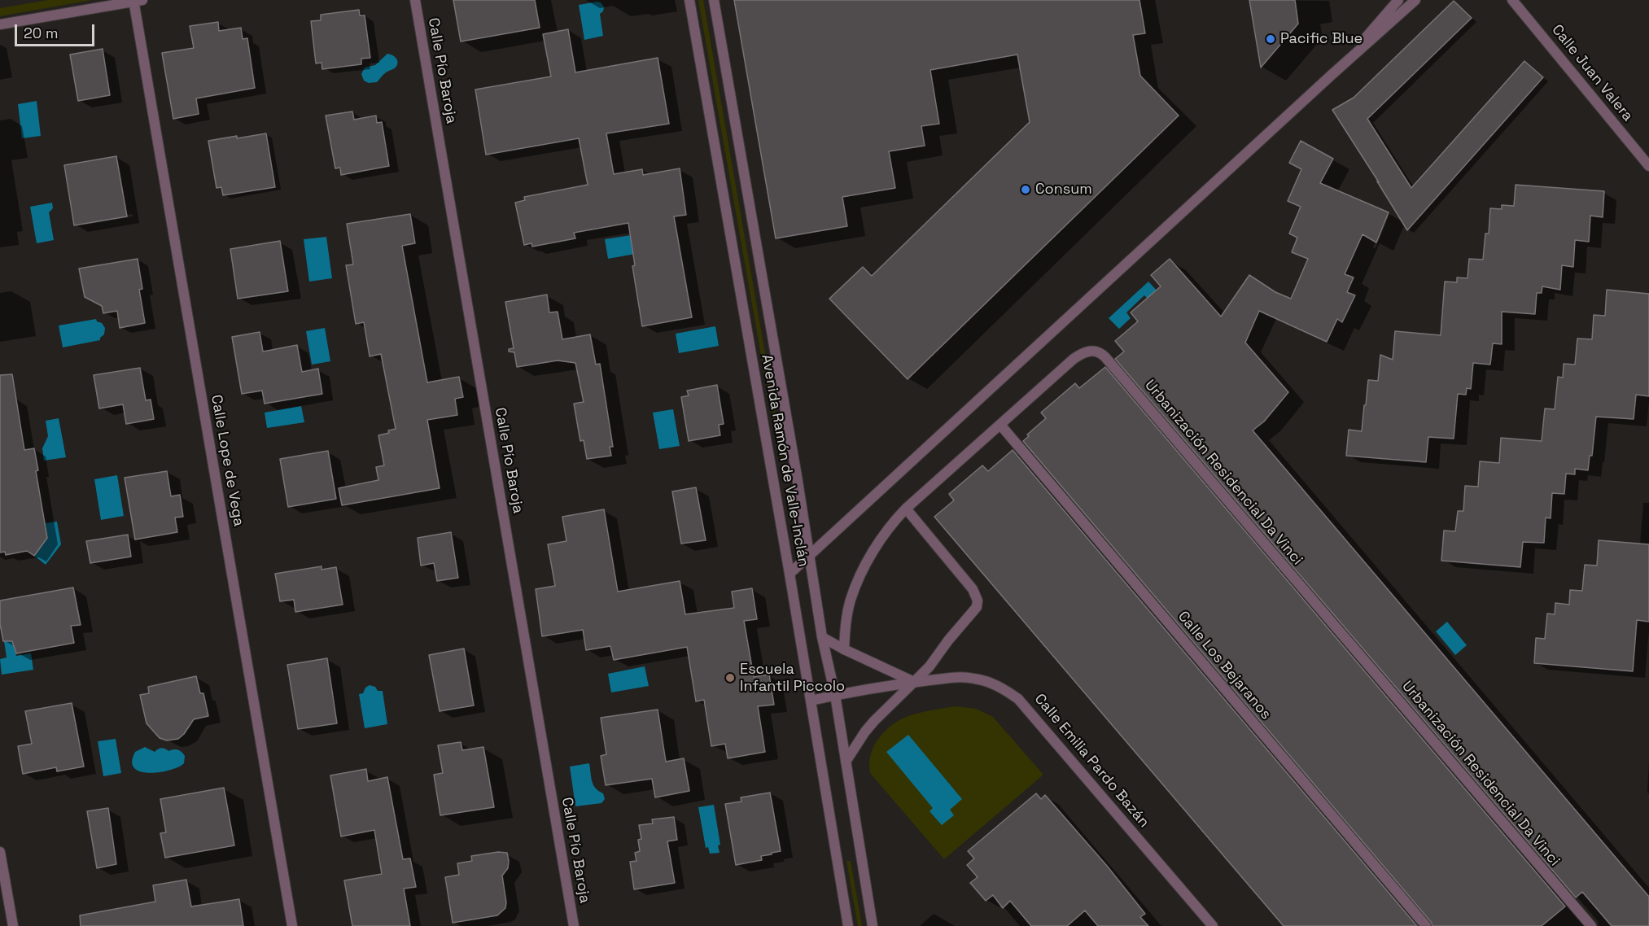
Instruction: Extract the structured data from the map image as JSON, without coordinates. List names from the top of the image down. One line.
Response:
{"streets":{"street":["Calle Pío Baroja","Calle Juan Valera","Calle Lope de Vega","Avenida Ramón de Valle-Inclán","Urbanización Residencial Da Vinci","Calle Los Bejaranos","Calle Emilia Pardo Bazán"]},"crossings":[["Avenida Ramón de Valle-Inclán","Calle Emilia Pardo Bazán"],["Urbanización Residencial Da Vinci","Calle Los Bejaranos"]],"places":["Pacific Blue","Consum","Escuela Infantil Piccolo"],"scale_bar":"20 m"}
